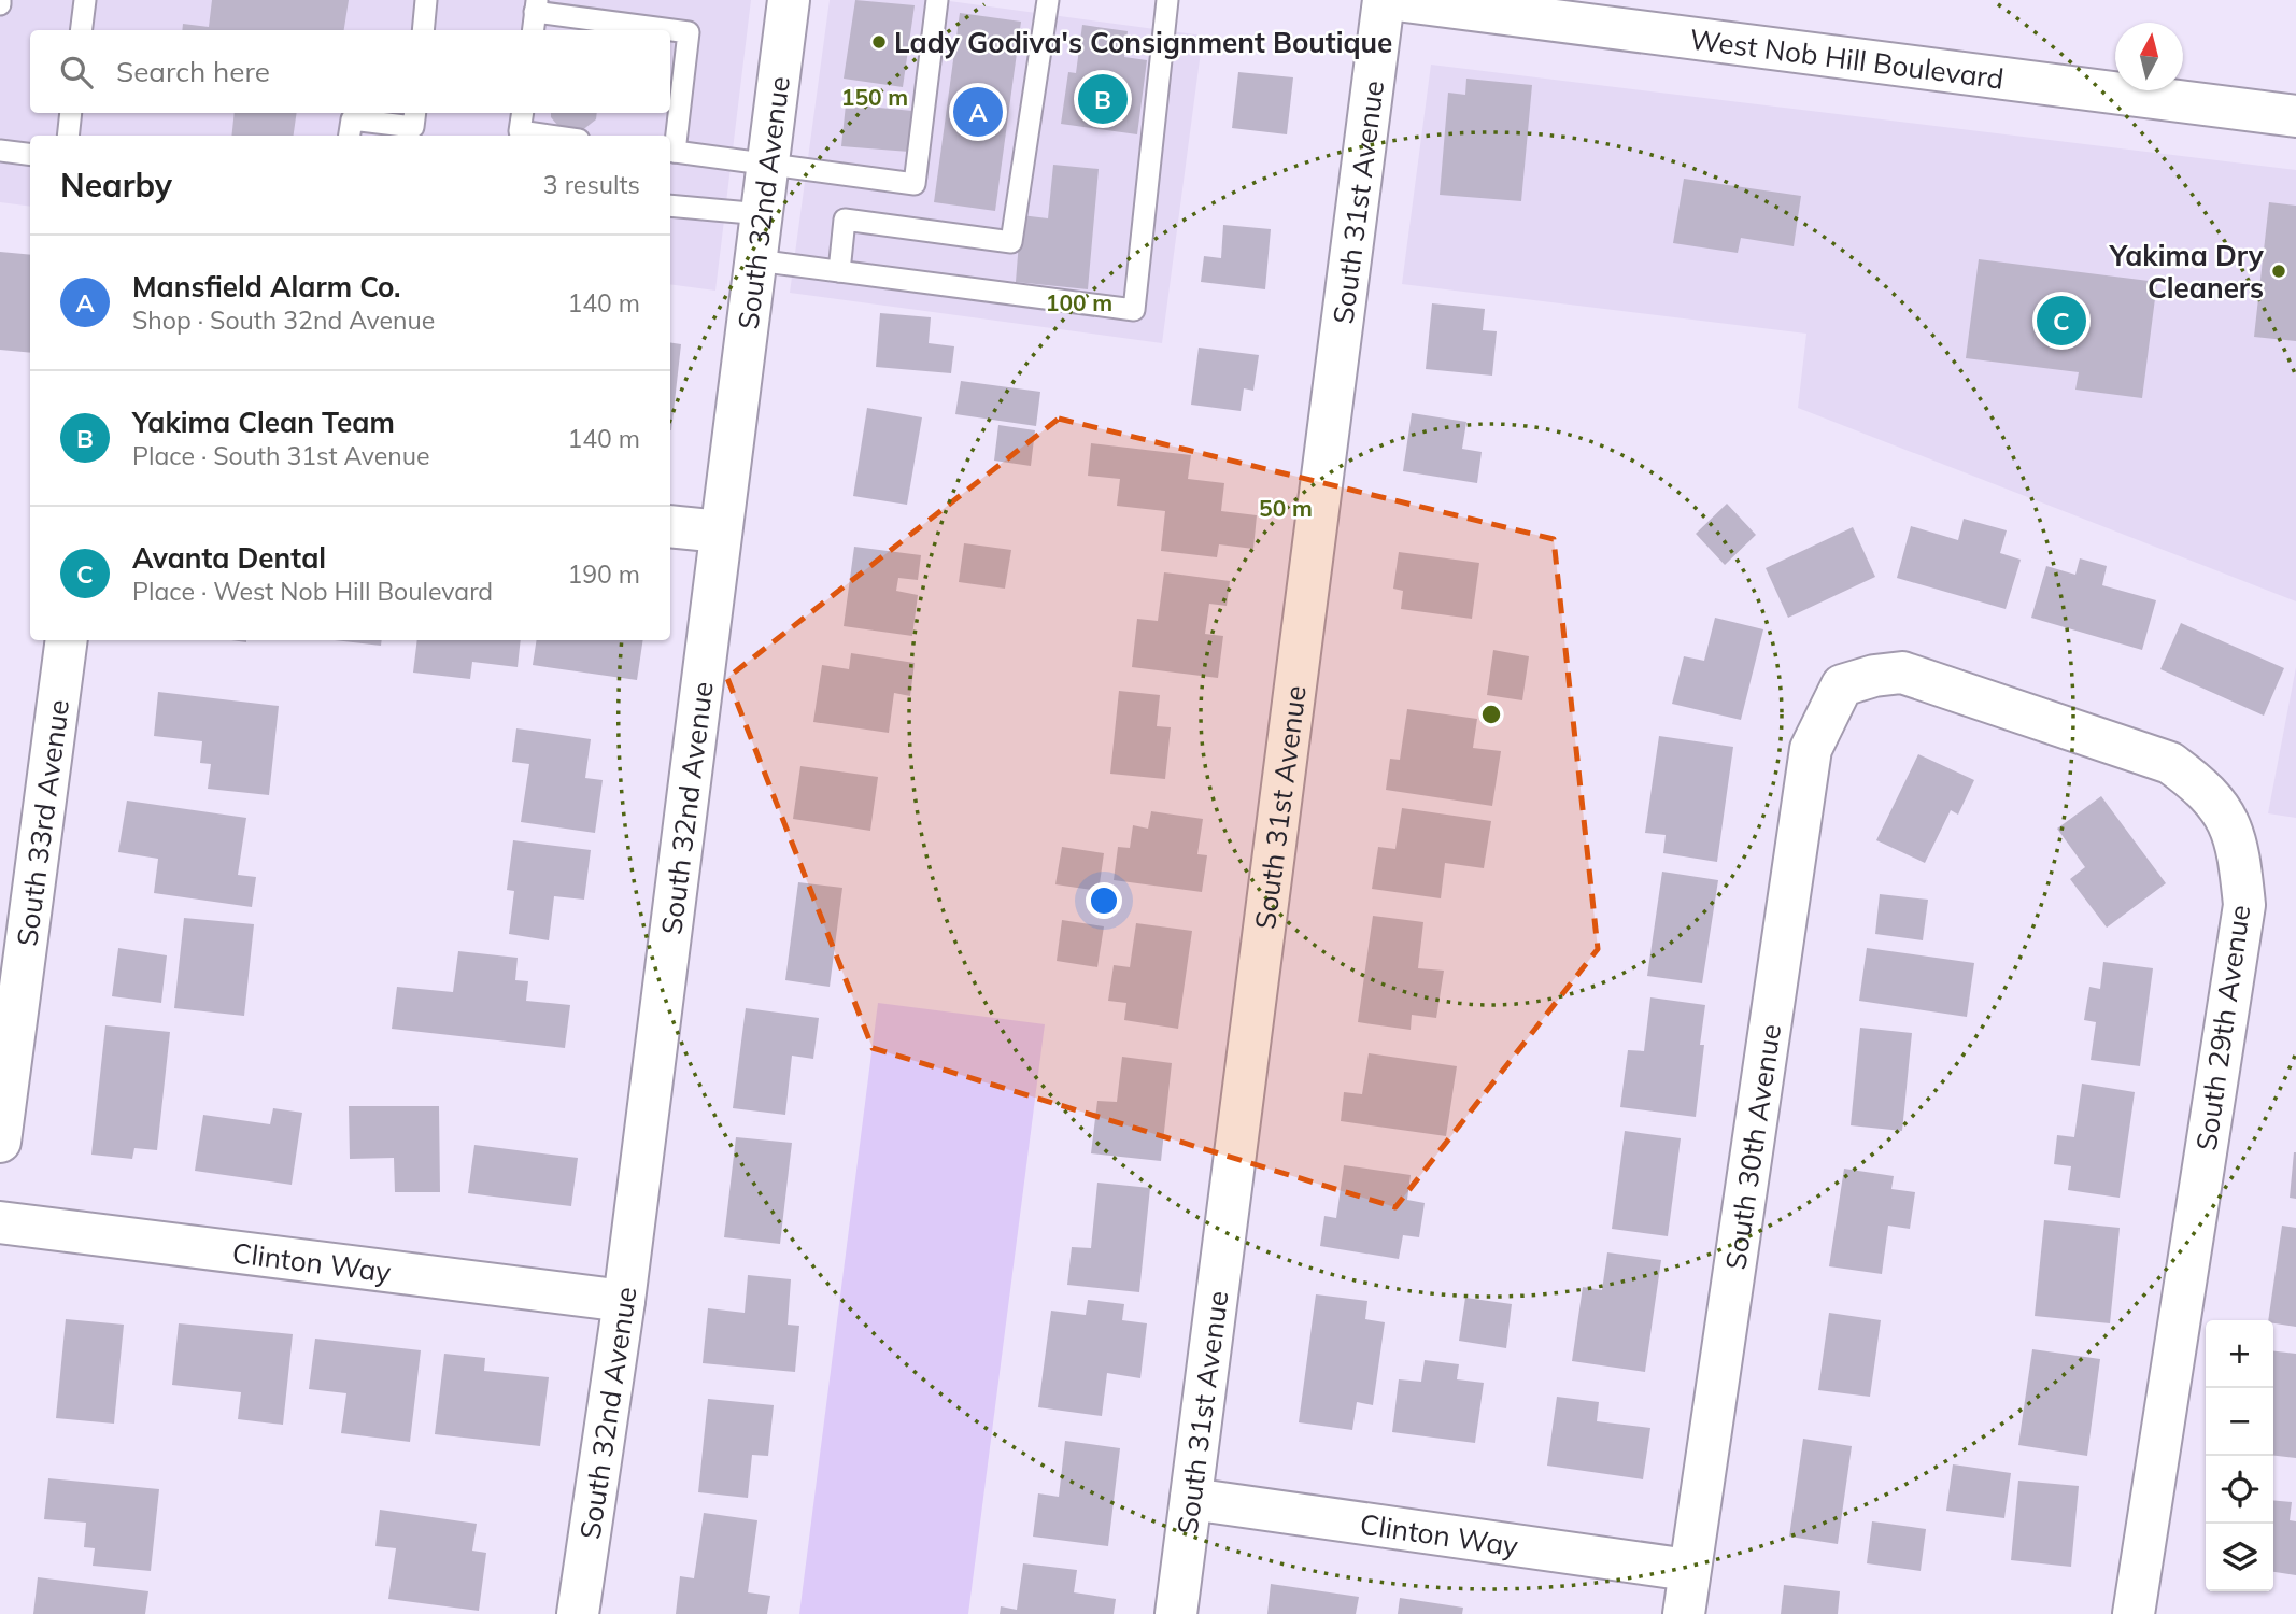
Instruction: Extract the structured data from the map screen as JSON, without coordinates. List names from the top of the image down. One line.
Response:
{"streets":{"street":["West Nob Hill Boulevard","South 32nd Avenue","South 31st Avenue","South 33rd Avenue","South 29th Avenue","South 30th Avenue","Clinton Way"]},"crossings":[["South 32nd Avenue","Clinton Way"],["South 31st Avenue","Clinton Way"],["South 29th Avenue","South 30th Avenue"],["South 30th Avenue","Clinton Way"]],"places":["Lady Godiva's Consignment Boutique","Yakima Dry Cleaners"],"north":"top","page":{"search":"Search here","pins":["B","A","C"],"heading":["Nearby","3 results"],"list":[{"mark":"A","name":"Mansfield Alarm Co.","note":"Shop · South 32nd Avenue","value":"140 m"},{"mark":"B","name":"Yakima Clean Team","note":"Place · South 31st Avenue","value":"140 m"},{"mark":"C","name":"Avanta Dental","note":"Place · West Nob Hill Boulevard","value":"190 m"}],"map_buttons":["+","−"]},"rings":["150 m","100 m","50 m"]}
